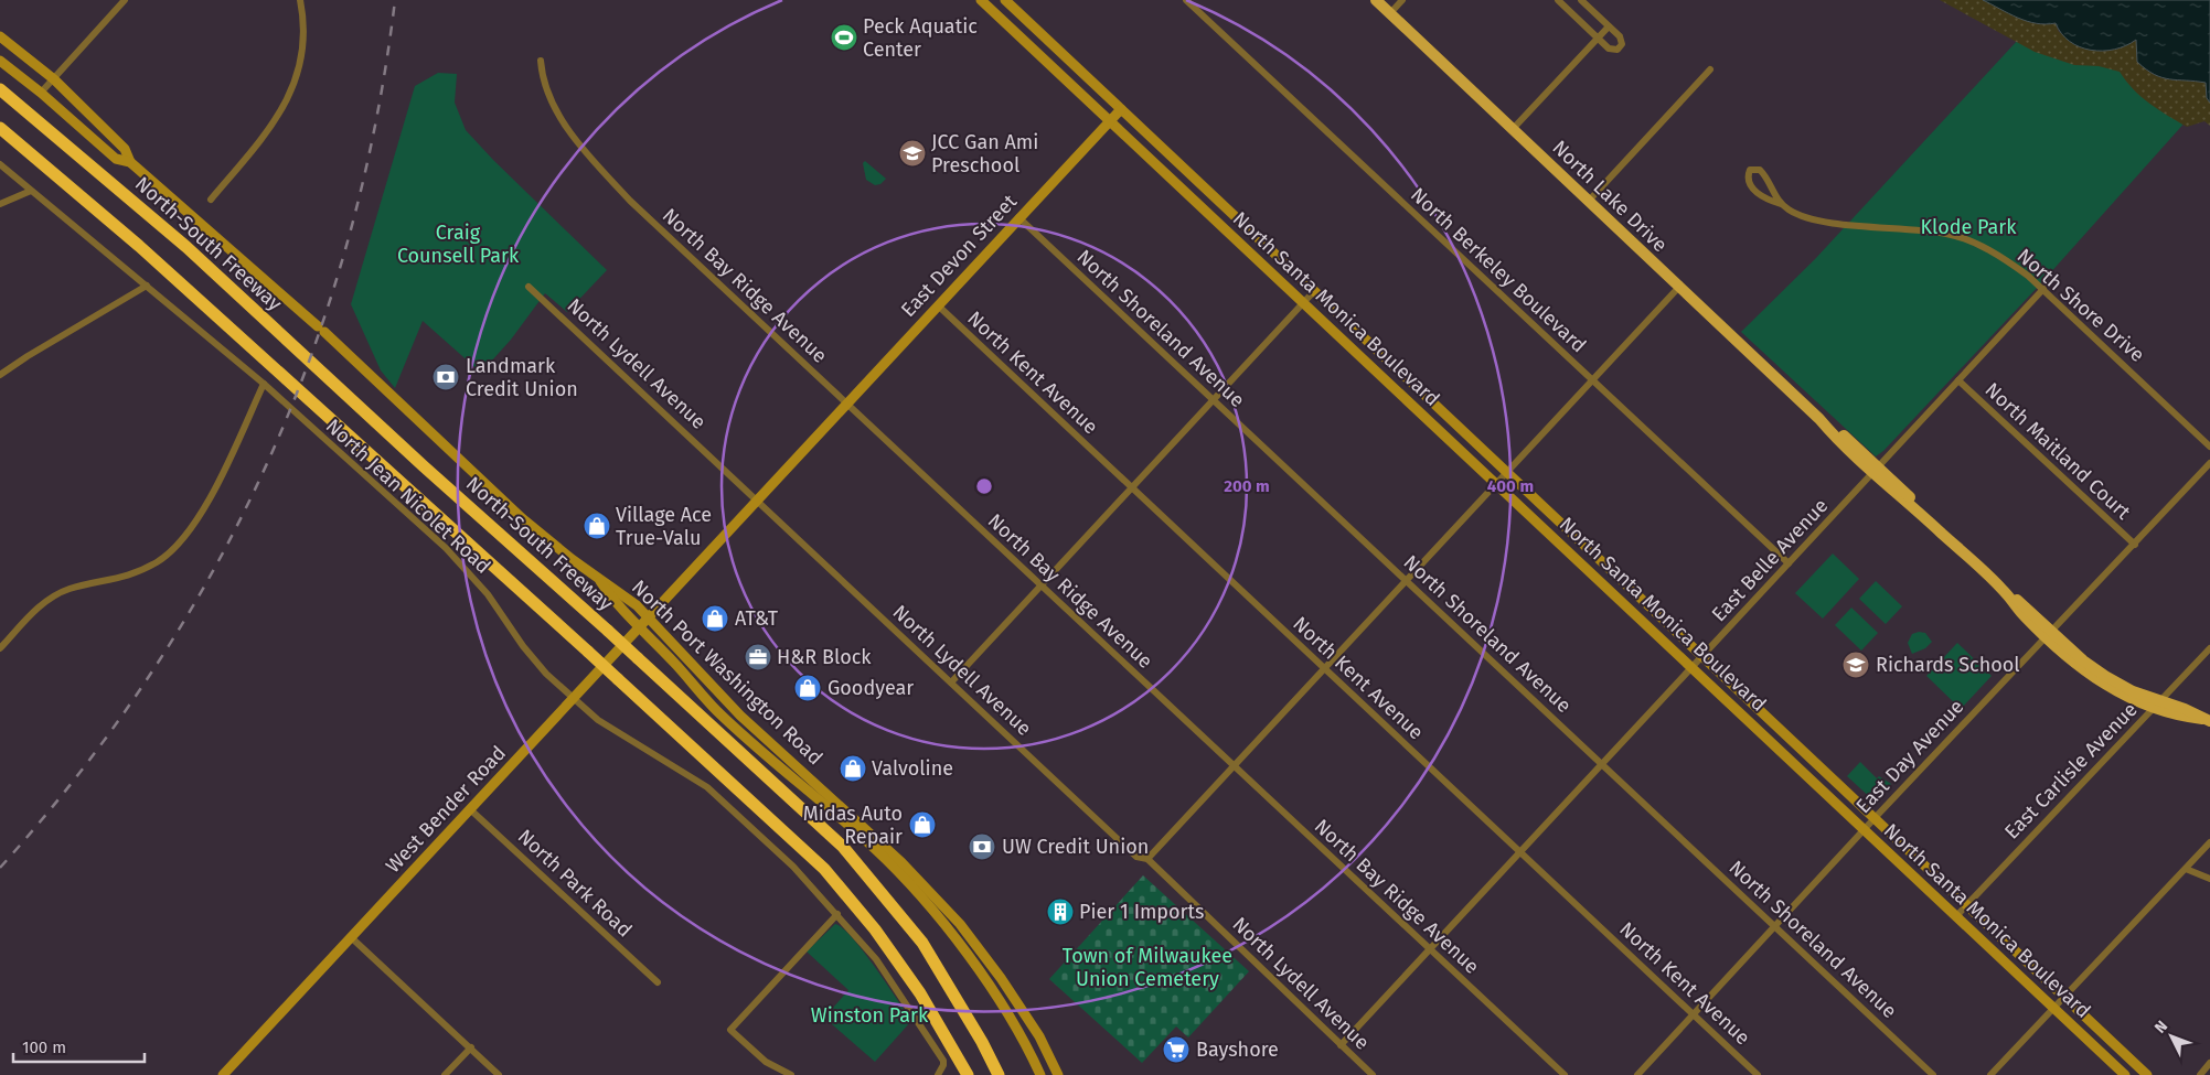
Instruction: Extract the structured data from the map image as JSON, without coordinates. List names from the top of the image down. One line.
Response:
{"streets":{"highway":["North-South Freeway"],"main road":["North Lake Drive"],"street":["East Devon Street","North Berkeley Boulevard","North Bay Ridge Avenue","North Shore Drive","North Santa Monica Boulevard","North Shoreland Avenue","North Lydell Avenue","North Kent Avenue","North Maitland Court","North Jean Nicolet Road","East Belle Avenue","North Port Washington Road","East Day Avenue","East Carlisle Avenue","West Bender Road","North Park Road"]},"crossings":[["North Lake Drive","East Belle Avenue"],["North Lake Drive","East Day Avenue"],["North Lake Drive","East Carlisle Avenue"],["East Devon Street","North Bay Ridge Avenue"],["East Devon Street","North Santa Monica Boulevard"],["East Devon Street","North Shoreland Avenue"],["East Devon Street","North Lydell Avenue"],["East Devon Street","North Kent Avenue"],["East Devon Street","West Bender Road"],["North Berkeley Boulevard","East Belle Avenue"],["North Bay Ridge Avenue","East Belle Avenue"],["North Shore Drive","East Belle Avenue"],["North Santa Monica Boulevard","East Belle Avenue"],["North Santa Monica Boulevard","East Day Avenue"],["North Santa Monica Boulevard","East Carlisle Avenue"],["North Shoreland Avenue","East Belle Avenue"],["North Shoreland Avenue","East Day Avenue"],["North Lydell Avenue","East Belle Avenue"],["North Lydell Avenue","West Bender Road"],["North Kent Avenue","East Belle Avenue"],["North Kent Avenue","East Day Avenue"],["North Maitland Court","East Belle Avenue"],["North Maitland Court","East Day Avenue"],["North Jean Nicolet Road","West Bender Road"],["North Port Washington Road","West Bender Road"],["West Bender Road","North Park Road"]],"parks":["Klode Park","Craig Counsell Park","Town of Milwaukee Union Cemetery","Winston Park"],"places":{"sports":["Peck Aquatic Center"],"school or university":["JCC Gan Ami Preschool","Richards School"],"bank":["Landmark Credit Union","UW Credit Union"],"shop":["Village Ace True-Valu","AT&T","Goodyear","Valvoline","Midas Auto Repair"],"office":["H&R Block"],"building":["Pier 1 Imports"],"supermarket":["Bayshore"]},"scale_bar":"100 m","north":"top left","rings":["200 m","400 m"]}
